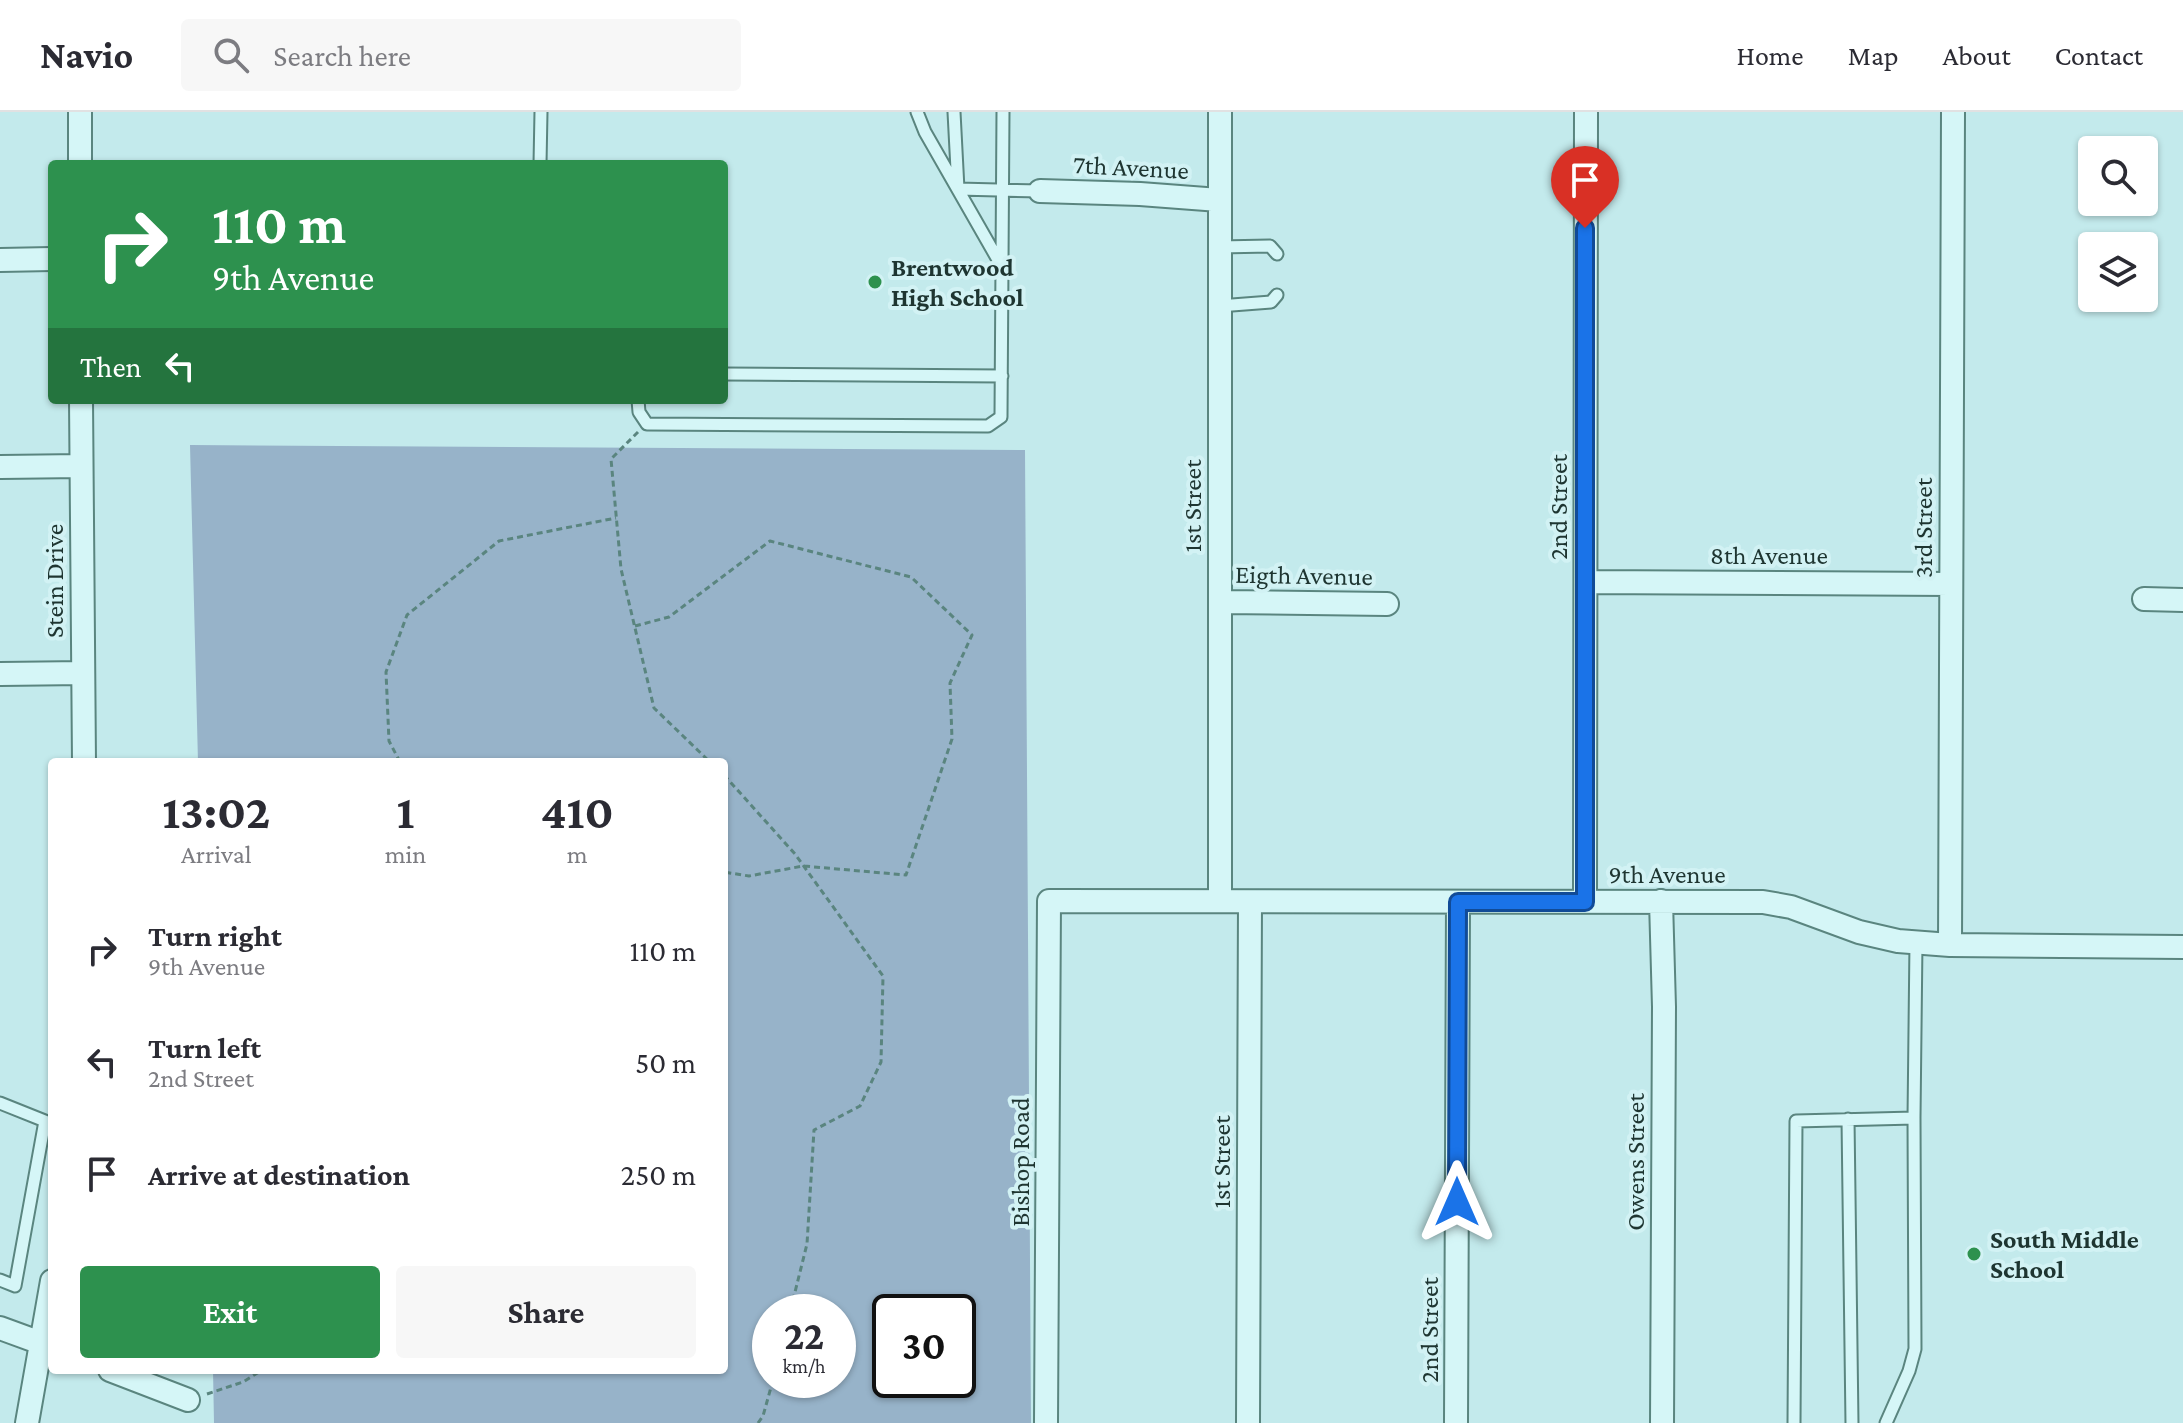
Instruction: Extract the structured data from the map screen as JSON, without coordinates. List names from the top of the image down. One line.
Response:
{"streets":{"street":["7th Avenue","1st Street","2nd Street","3rd Street","8th Avenue","Eigth Avenue","Stein Drive","9th Avenue","Bishop Road","Owens Street"]},"crossings":[["7th Avenue","1st Street"],["1st Street","Eigth Avenue"],["1st Street","9th Avenue"],["2nd Street","8th Avenue"],["2nd Street","9th Avenue"],["3rd Street","8th Avenue"],["3rd Street","9th Avenue"],["9th Avenue","Bishop Road"],["9th Avenue","Owens Street"]],"places":["Brentwood High School","South Middle School"],"page":{"header":"Navio","search":"Search here","nav":["Home","Map","About","Contact"],"turn":["110 m","9th Avenue"],"then":"Then","eta":["13:02","Arrival","1","min","410","m"],"list":[{"name":"Turn right","note":"9th Avenue","value":"110 m"},{"name":"Turn left","note":"2nd Street","value":"50 m"},{"name":"Arrive at destination","value":"250 m"}],"buttons":["Exit","Share"],"speed":"22 km/h","limit":"30"}}
